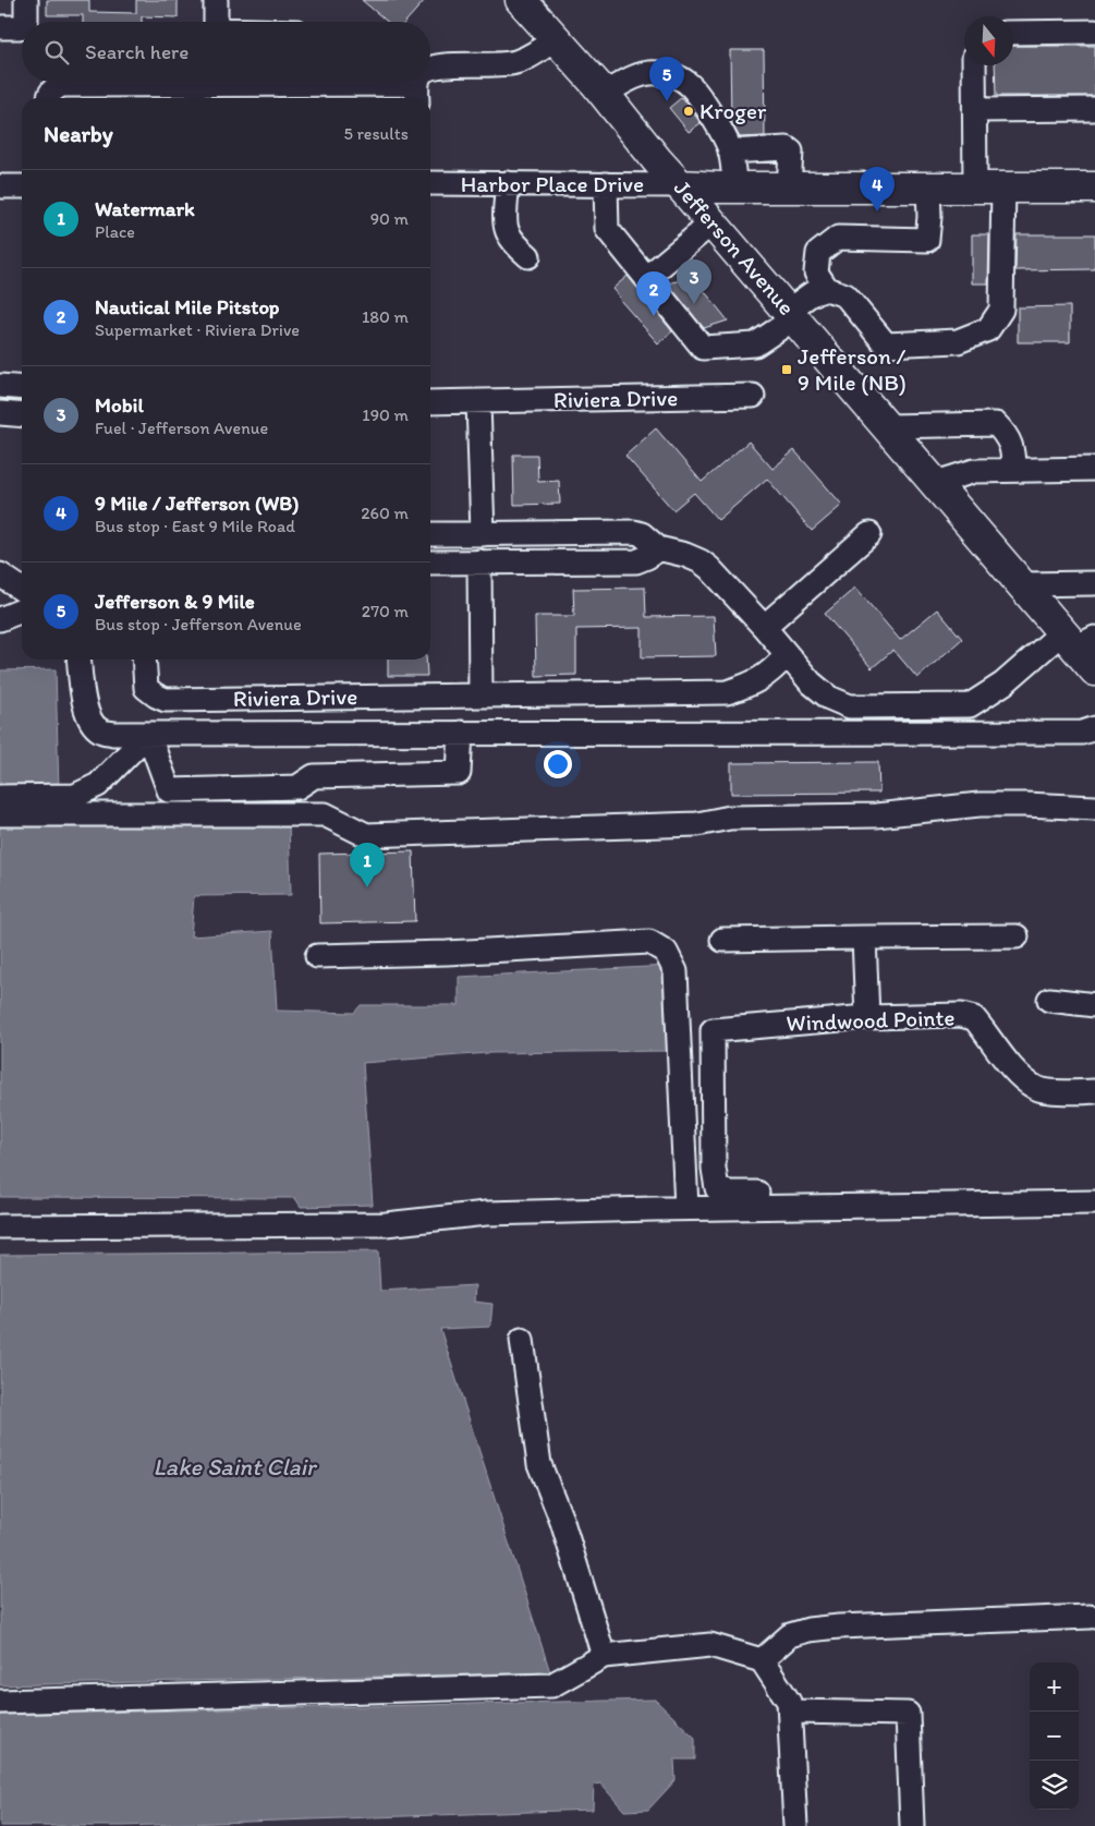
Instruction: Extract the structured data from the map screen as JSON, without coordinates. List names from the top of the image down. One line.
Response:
{"streets":{"main road":["Jefferson Avenue"],"street":["Harbor Place Drive","Riviera Drive","Windwood Pointe"]},"crossings":[["Harbor Place Drive","Jefferson Avenue"]],"water":["Lake Saint Clair"],"places":{"other":["Kroger"],"transit":["Jefferson / 9 Mile (NB)"]},"north":"bottom","page":{"search":"Search here","pins":["5","4","3","2","1"],"heading":["Nearby","5 results"],"list":[{"mark":"1","name":"Watermark","note":"Place","value":"90 m"},{"mark":"2","name":"Nautical Mile Pitstop","note":"Supermarket · Riviera Drive","value":"180 m"},{"mark":"3","name":"Mobil","note":"Fuel · Jefferson Avenue","value":"190 m"},{"mark":"4","name":"9 Mile / Jefferson (WB)","note":"Bus stop · East 9 Mile Road","value":"260 m"},{"mark":"5","name":"Jefferson & 9 Mile","note":"Bus stop · Jefferson Avenue","value":"270 m"}],"map_buttons":["+","−"]}}
